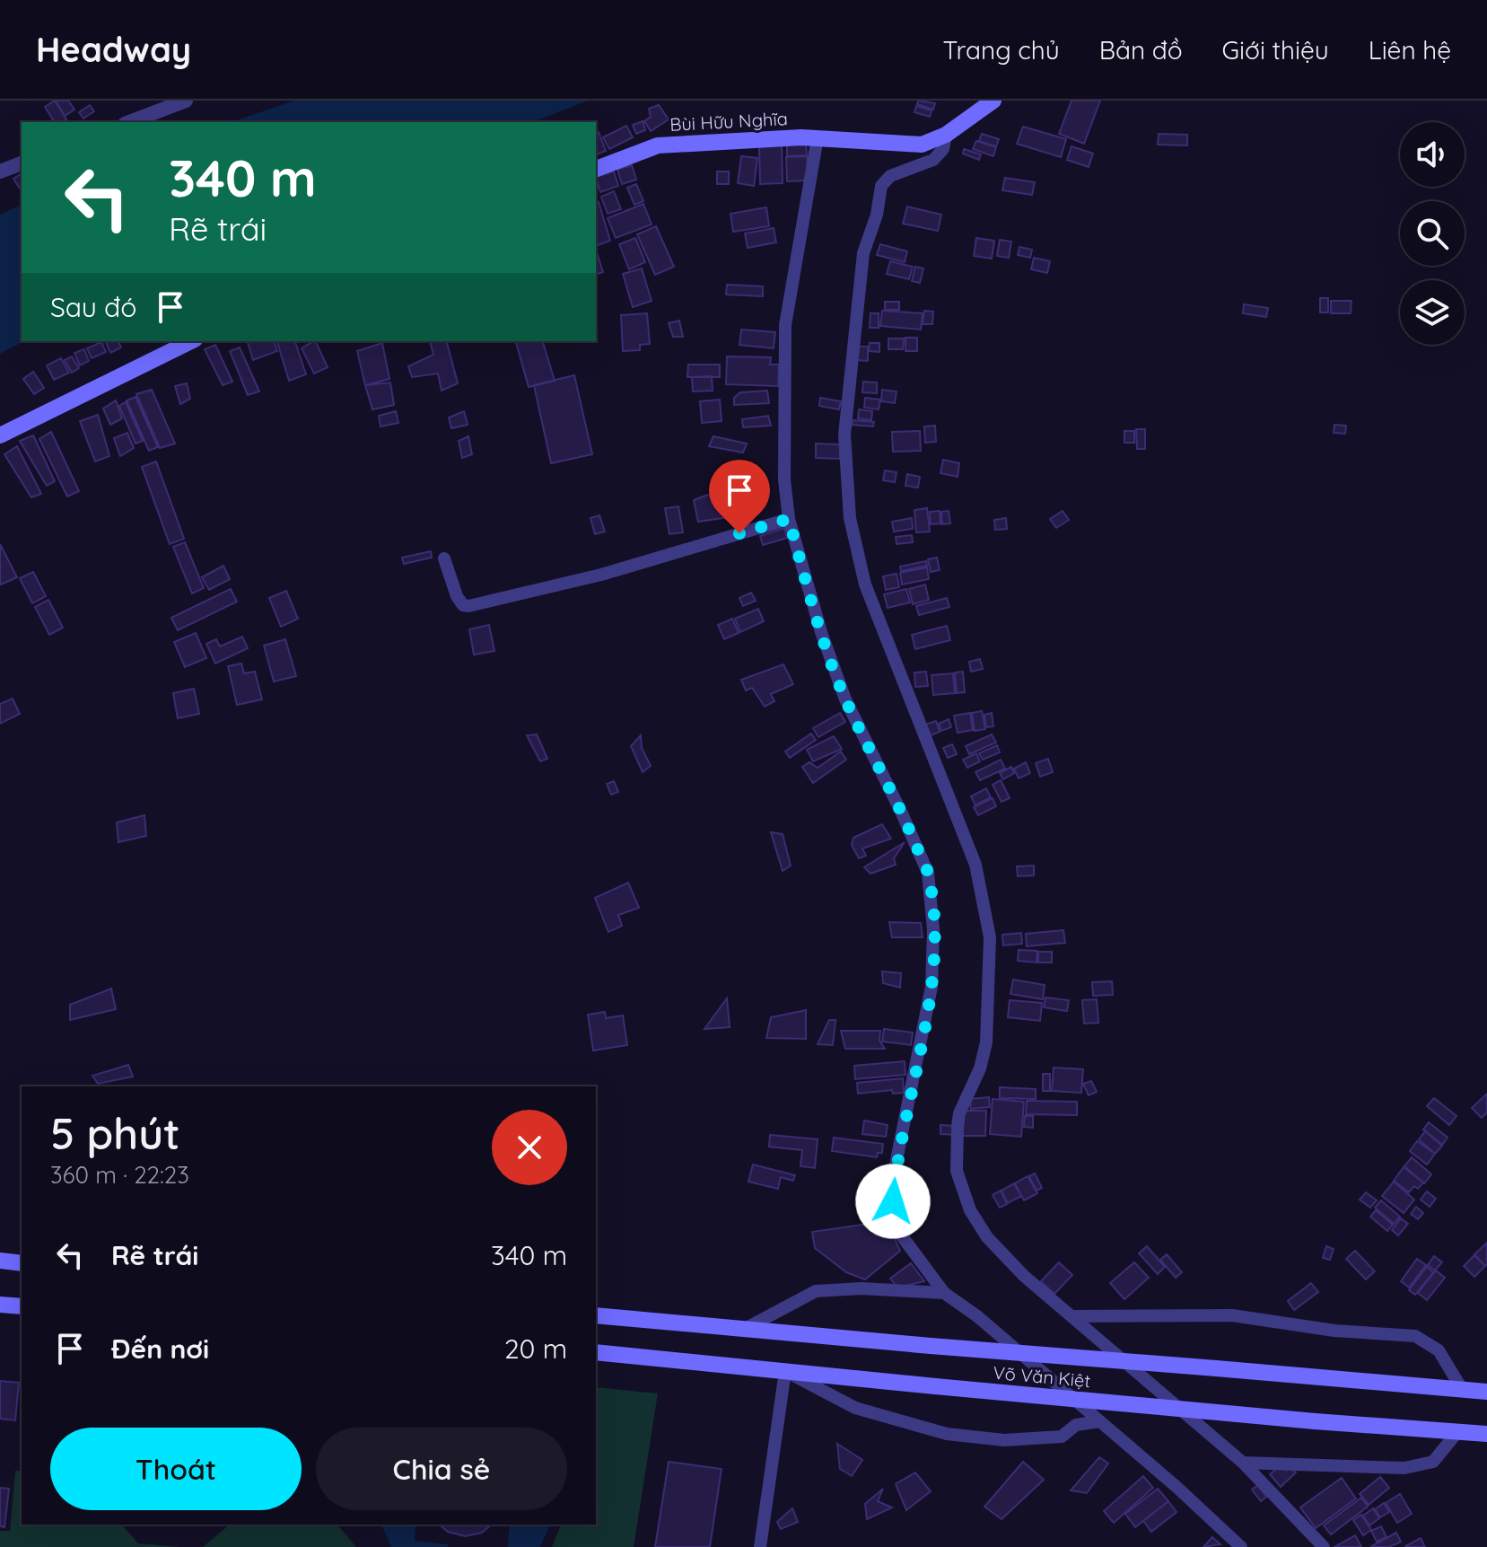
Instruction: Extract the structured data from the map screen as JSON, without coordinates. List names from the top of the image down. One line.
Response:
{"streets":{"main road":["Bùi Hữu Nghĩa","Võ Văn Kiệt"]},"page":{"header":"Headway","nav":["Trang chủ","Bản đồ","Giới thiệu","Liên hệ"],"turn":["340 m","Rẽ trái"],"then":"Sau đó","heading":["5 phút","360 m · 22:23"],"list":[{"name":"Rẽ trái","value":"340 m"},{"name":"Đến nơi","value":"20 m"}],"buttons":["Thoát","Chia sẻ"]}}
